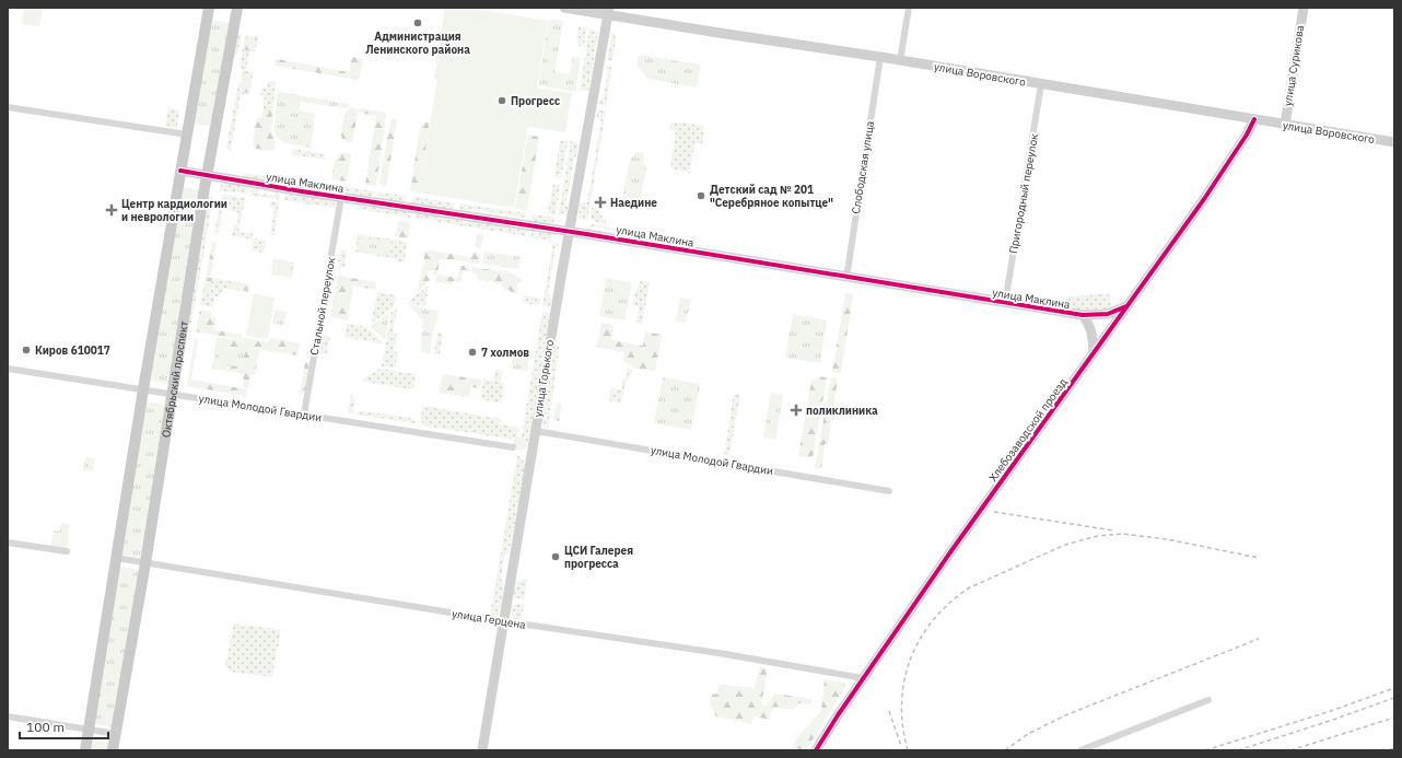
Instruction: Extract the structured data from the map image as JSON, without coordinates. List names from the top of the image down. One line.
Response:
{"streets":{"main road":["Октябрьский проспект"],"street":["улица Сурикова","улица Воровского","Слободская улица","улица Маклина","Пригородный переулок","Стальной переулок","улица Горького","улица Молодой Гвардии","Хлебозаводской проезд","улица Герцена"]},"crossings":[["улица Сурикова","улица Воровского"],["улица Воровского","Слободская улица"],["улица Воровского","Пригородный переулок"],["улица Воровского","улица Горького"],["улица Воровского","Хлебозаводской проезд"],["Слободская улица","улица Маклина"],["улица Маклина","Пригородный переулок"],["улица Маклина","Стальной переулок"],["улица Маклина","Октябрьский проспект"],["улица Маклина","улица Горького"],["улица Маклина","Хлебозаводской проезд"],["Стальной переулок","улица Молодой Гвардии"],["Октябрьский проспект","улица Молодой Гвардии"],["Октябрьский проспект","улица Герцена"],["улица Горького","улица Молодой Гвардии"],["улица Горького","улица Герцена"],["Хлебозаводской проезд","улица Герцена"]],"places":{"other":["Администрация Ленинского района","Прогресс","Детский сад № 201 \"Серебряное копытце\"","Киров 610017","7 холмов","ЦСИ Галерея прогресса"],"health":["Наедине","Центр кардиологии и неврологии","поликлиника"]},"scale_bar":"100 m"}
